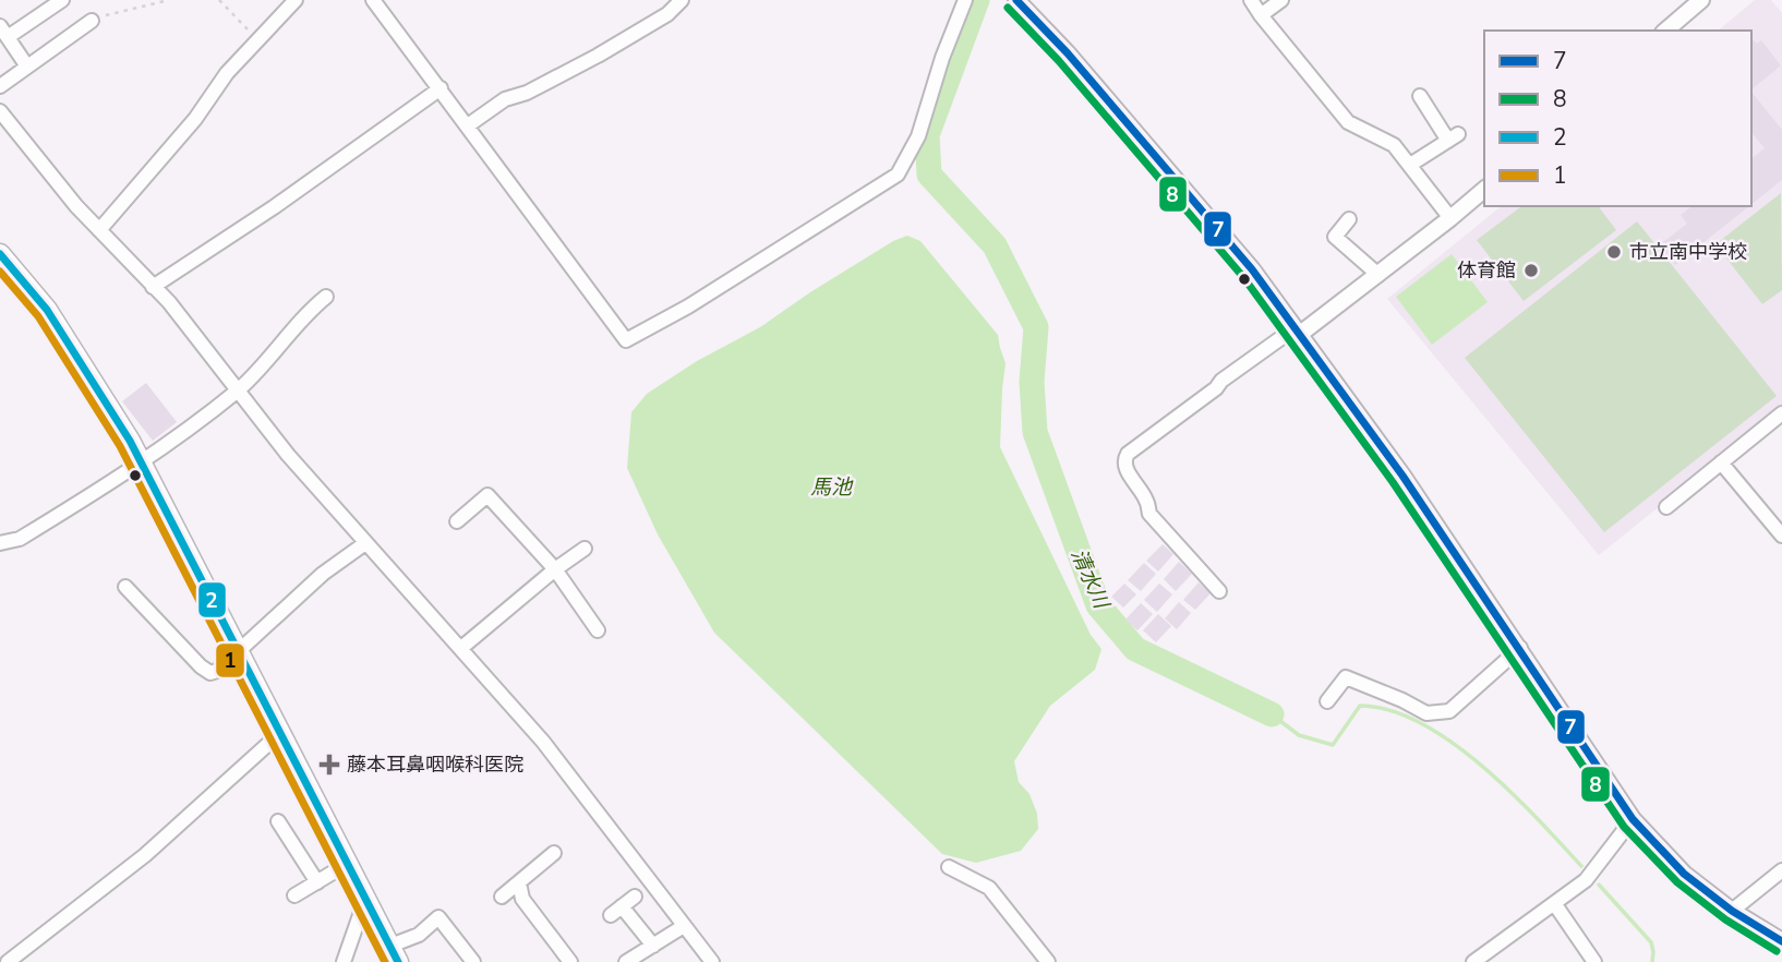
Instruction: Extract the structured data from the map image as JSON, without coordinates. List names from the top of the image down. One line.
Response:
{"water":["馬池","清水川"],"places":{"other":["市立南中学校","体育館"],"health":["藤本耳鼻咽喉科医院"]},"lines":["transit line 7","transit line 8","transit line 2","transit line 1"],"legend":["7","8","2","1"]}
